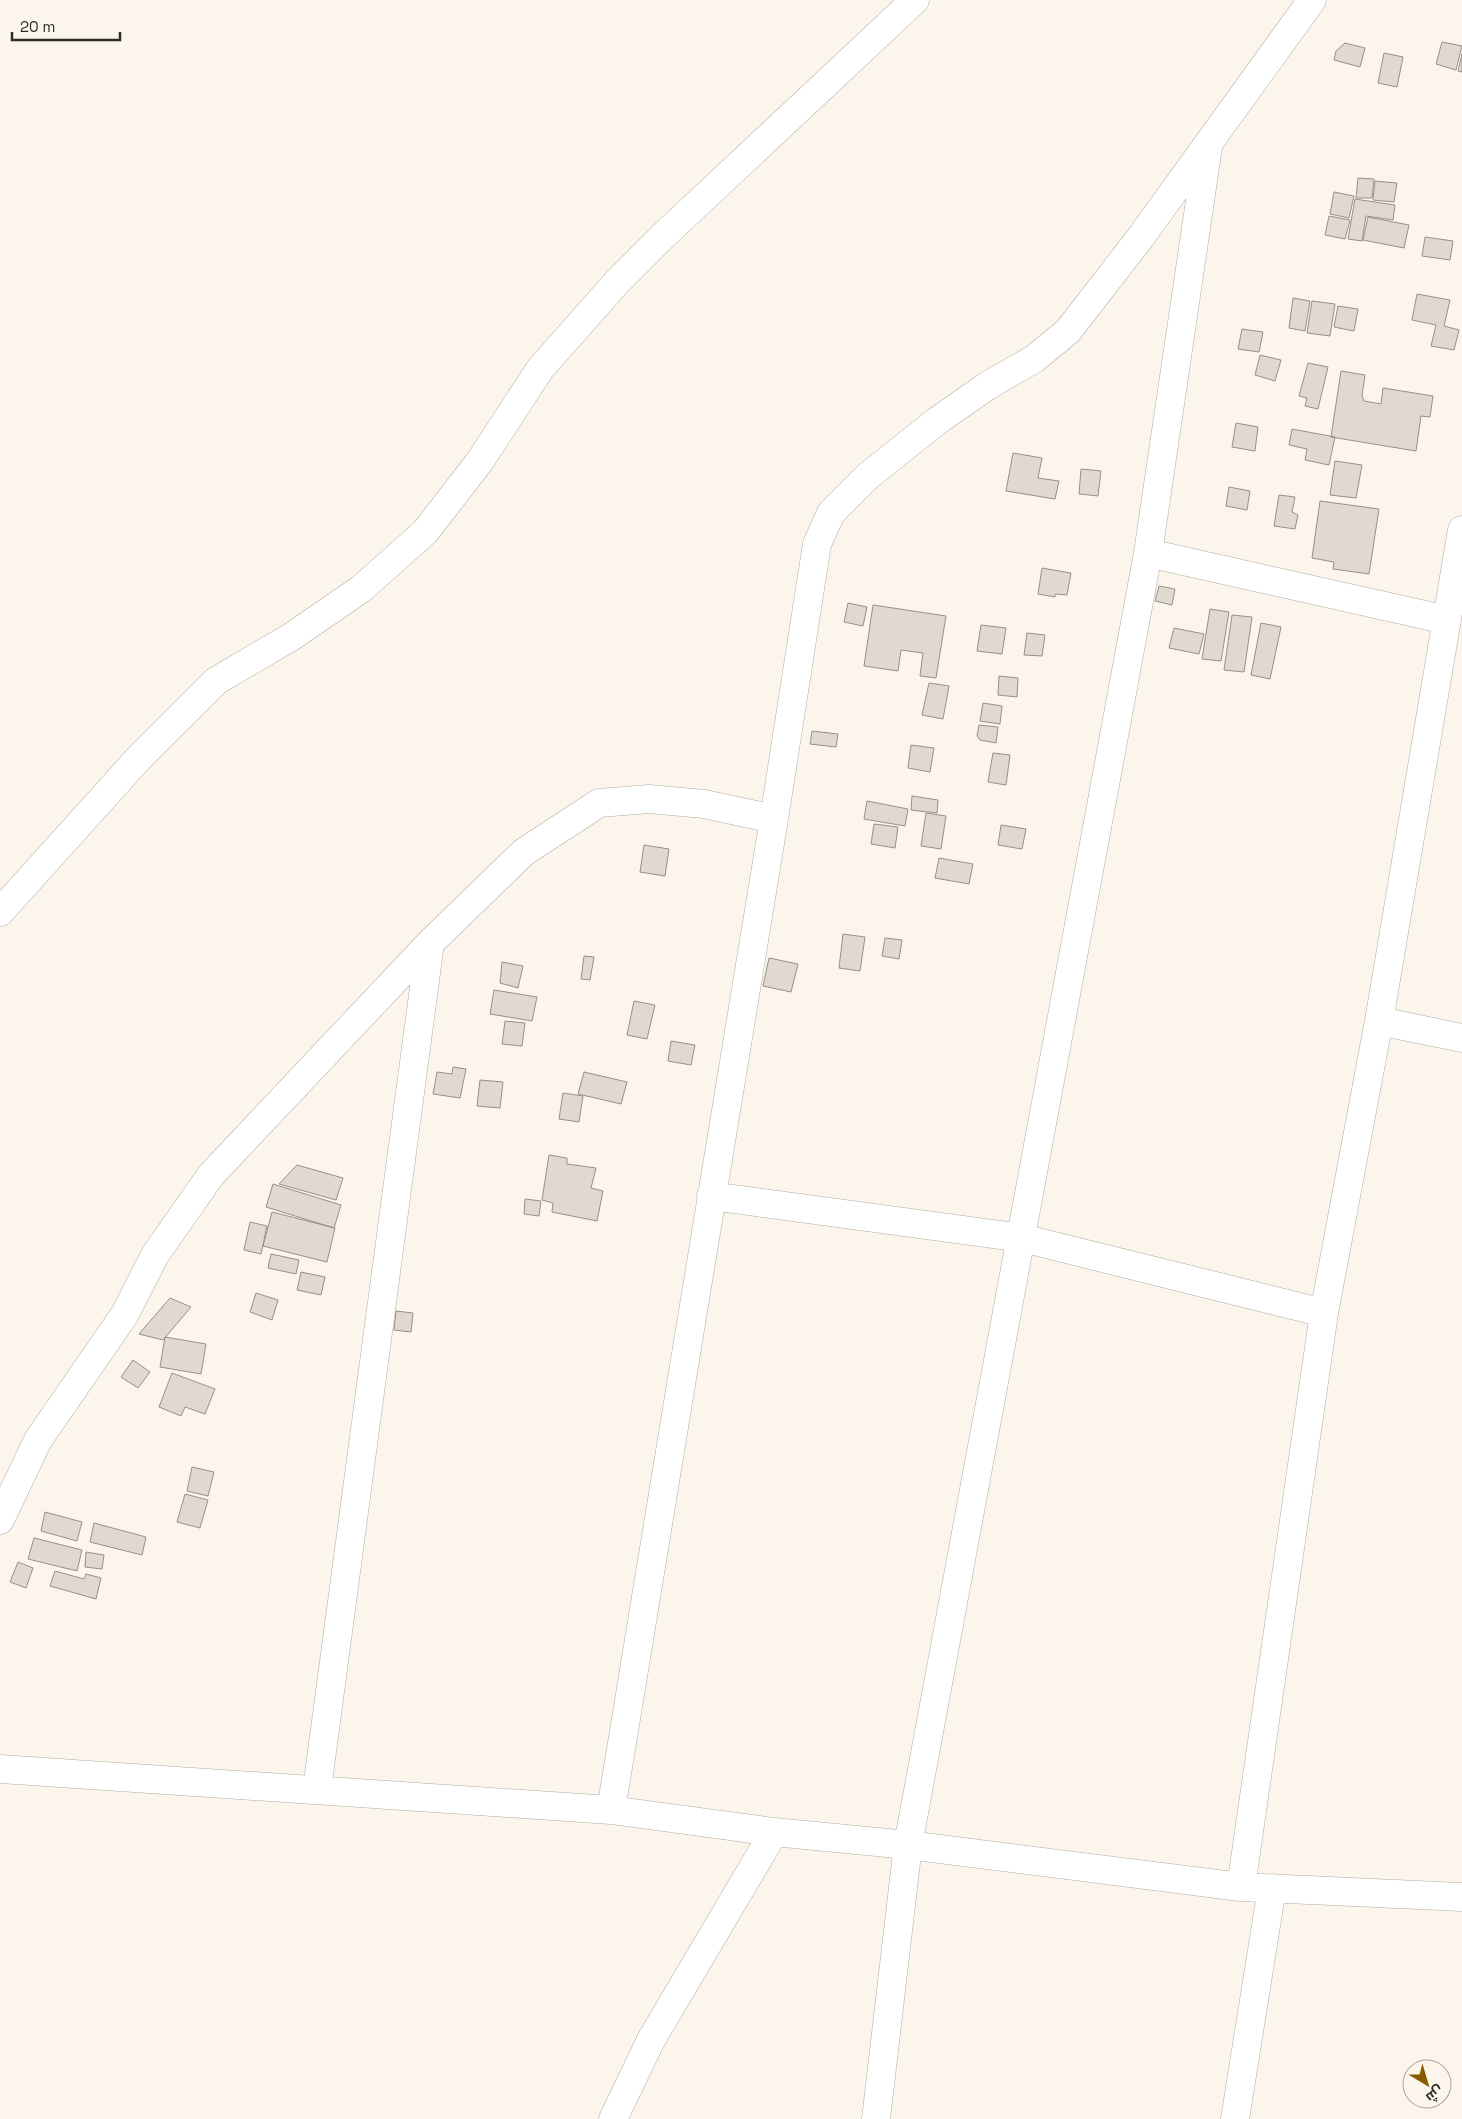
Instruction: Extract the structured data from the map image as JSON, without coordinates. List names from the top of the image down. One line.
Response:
{"scale_bar":"20 m","north":"bottom right"}
